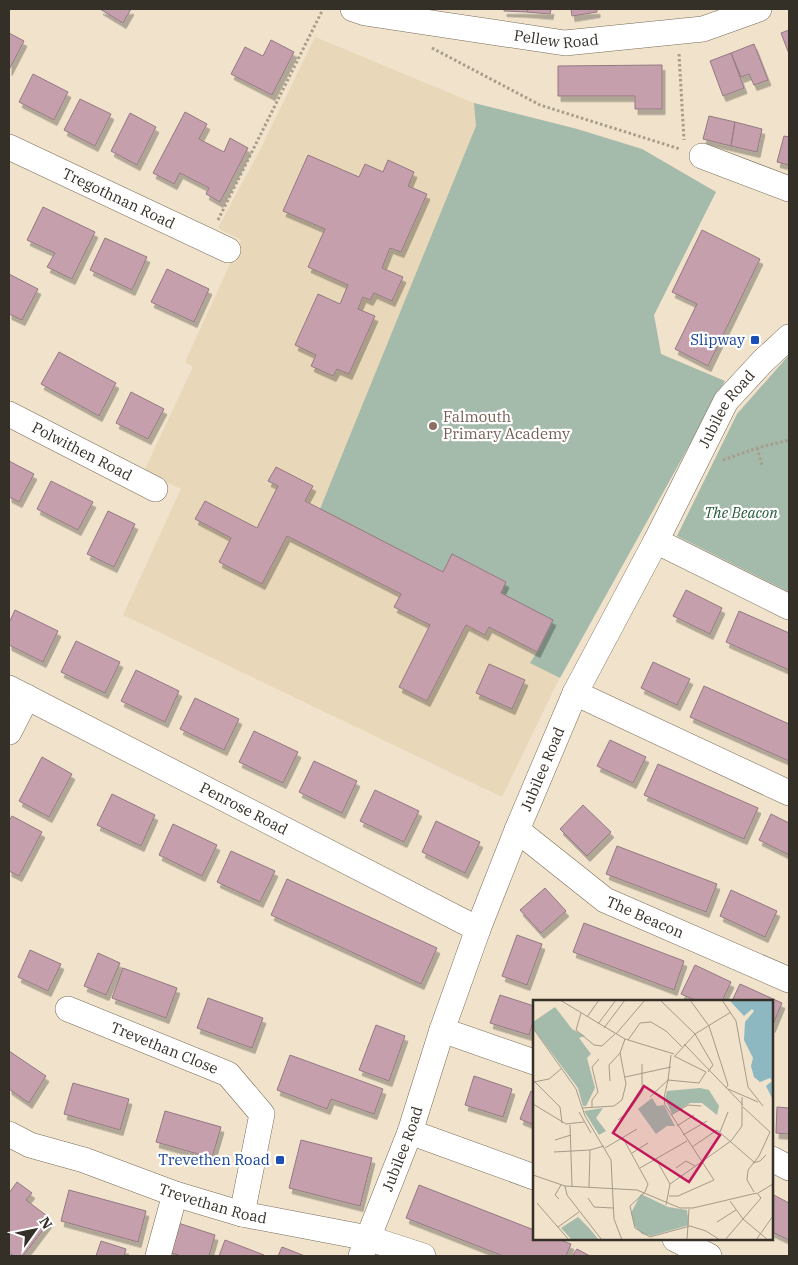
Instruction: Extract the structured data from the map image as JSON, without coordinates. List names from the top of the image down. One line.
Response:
{"streets":{"street":["Pellew Road","Tregothnan Road","Jubilee Road","Polwithen Road","Penrose Road","The Beacon","Trevethan Close","Trevethan Road"]},"crossings":[["Jubilee Road","Penrose Road"],["Jubilee Road","The Beacon"],["Jubilee Road","Trevethan Road"],["Trevethan Close","Trevethan Road"]],"parks":["The Beacon"],"places":{"transit":["Slipway","Trevethen Road"],"other":["Falmouth Primary Academy"]},"north":"top right"}
